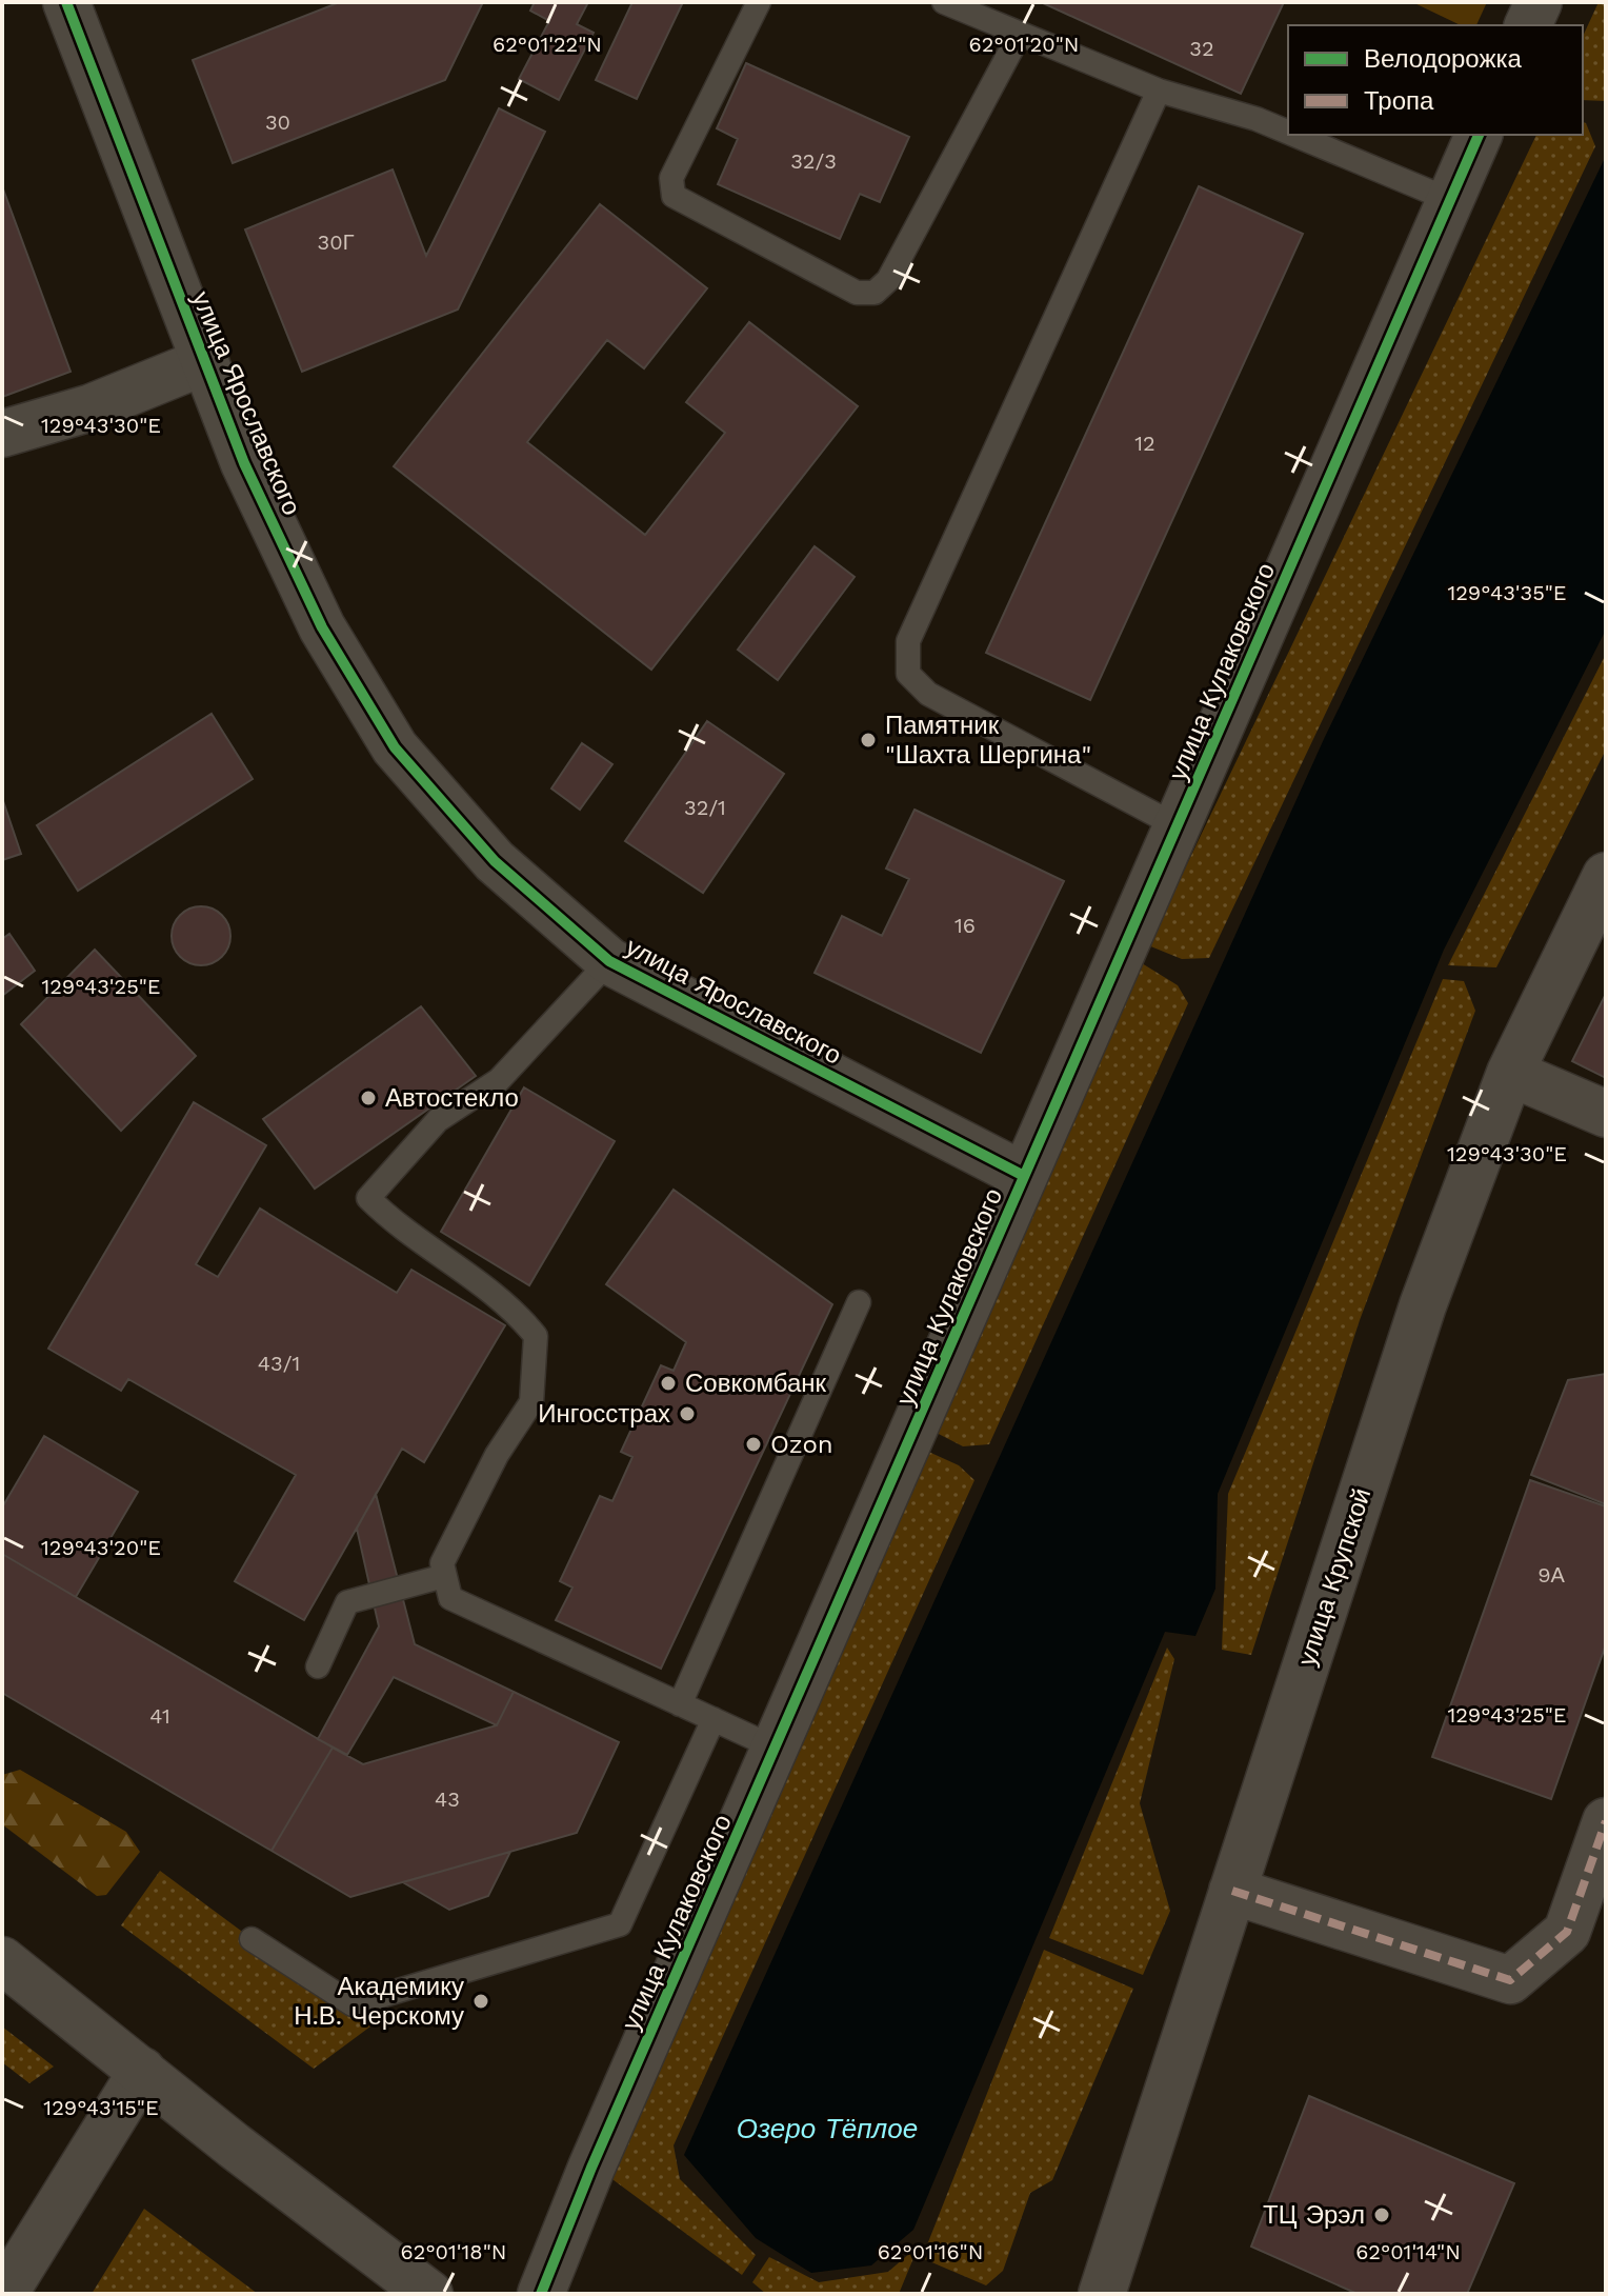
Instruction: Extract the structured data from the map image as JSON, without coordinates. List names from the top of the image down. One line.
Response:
{"streets":{"street":["улица Ярославского","улица Кулаковского","улица Крупской"]},"crossings":[["улица Ярославского","улица Кулаковского"]],"water":["Озеро Тёплое"],"places":["Памятник \"Шахта Шергина\"","Автостекло","Совкомбанк","Ингосстрах","Ozon","Академику Н.В. Черскому","ТЦ Эрэл"],"house_numbers":["32","30","32/3","30Г","12","32/1","16","43/1","9А","41","43"],"legend":["Велодорожка","Тропа"],"coordinates":["62°01'22\"N","62°01'20\"N","129°43'30\"E","129°43'35\"E","129°43'25\"E","129°43'20\"E","129°43'15\"E","62°01'18\"N","62°01'16\"N","62°01'14\"N"]}
